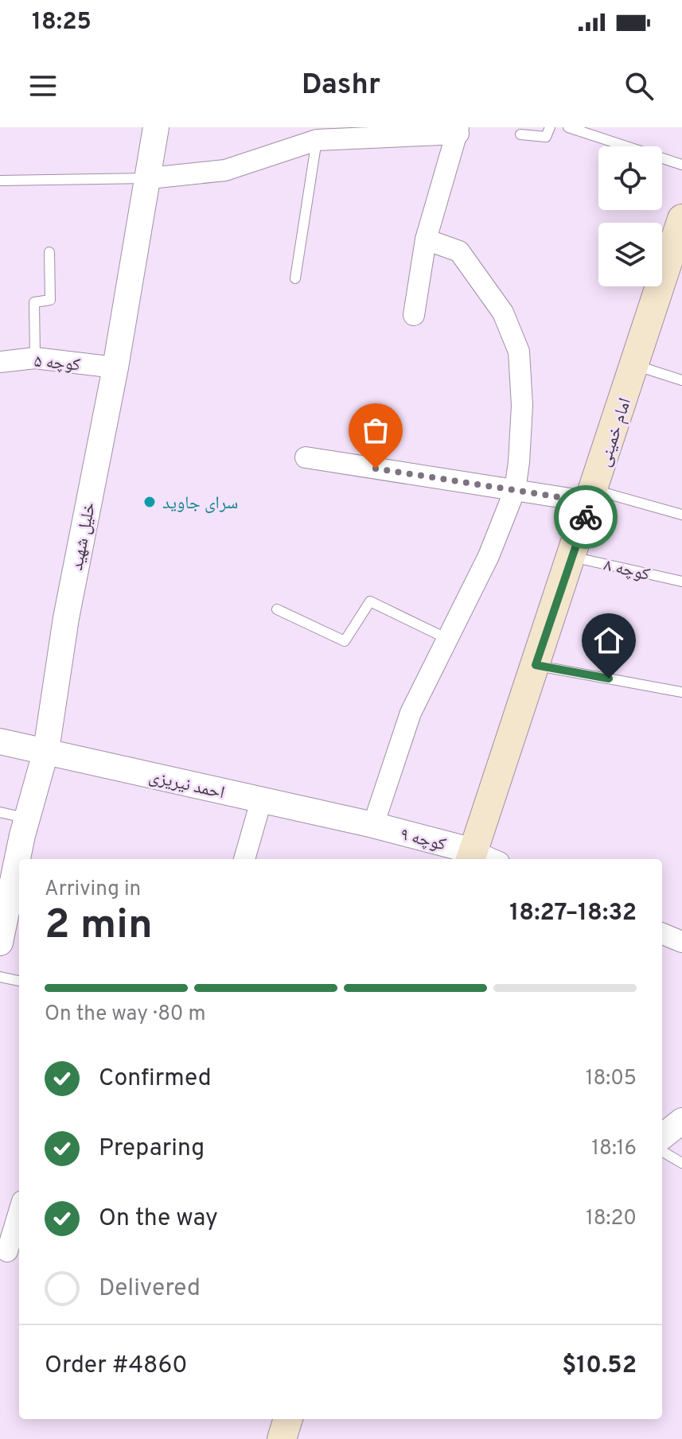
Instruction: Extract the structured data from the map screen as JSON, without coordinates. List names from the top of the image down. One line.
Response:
{"streets":{"main road":["امام خمینی"],"street":["کوچه ۵","خلیل شهید","احمد نیریزی","کوچه ۹"],"lane":["کوچه ۸"]},"crossings":[["کوچه ۵","خلیل شهید"],["امام خمینی","کوچه ۸"],["امام خمینی","کوچه ۹"],["خلیل شهید","احمد نیریزی"],["احمد نیریزی","کوچه ۹"]],"places":["سرای جاوید"],"page":{"status":"18:25","header":"Dashr","heading":["2 min","Arriving in","18:27–18:32"],"panel":["Order #4860","$10.52"],"bar":"On the way · 80 m","list":[["Confirmed","18:05"],["Preparing","18:16"],["On the way","18:20"],"Delivered"]}}
